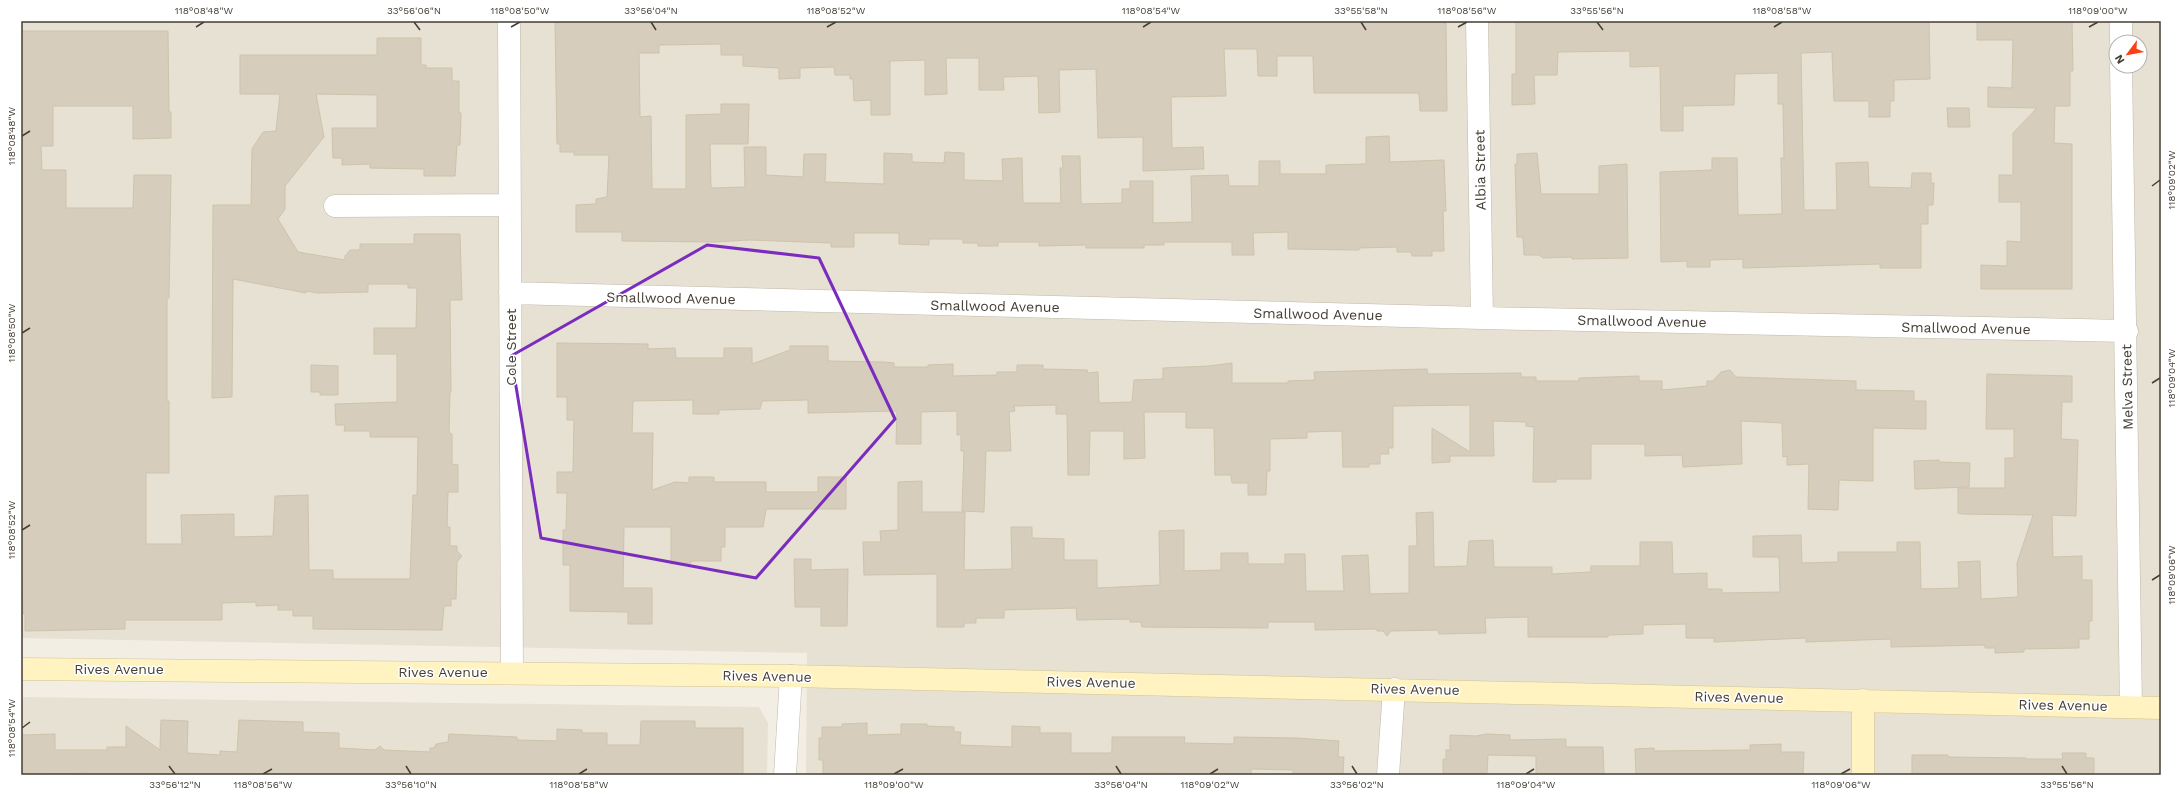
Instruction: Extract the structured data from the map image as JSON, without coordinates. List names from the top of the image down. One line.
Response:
{"streets":{"street":["Albia Street","Smallwood Avenue","Cole Street","Melva Street","Rives Avenue"]},"crossings":[["Albia Street","Smallwood Avenue"],["Smallwood Avenue","Cole Street"],["Smallwood Avenue","Melva Street"],["Cole Street","Rives Avenue"],["Melva Street","Rives Avenue"]],"north":"bottom left","coordinates":["118°08'48\"W","33°56'06\"N","118°08'50\"W","33°56'04\"N","118°08'52\"W","118°08'54\"W","33°55'58\"N","118°08'56\"W","33°55'56\"N","118°08'58\"W","118°09'00\"W","118°09'02\"W","118°09'04\"W","118°09'06\"W","33°56'12\"N","33°56'10\"N","33°56'02\"N"]}
